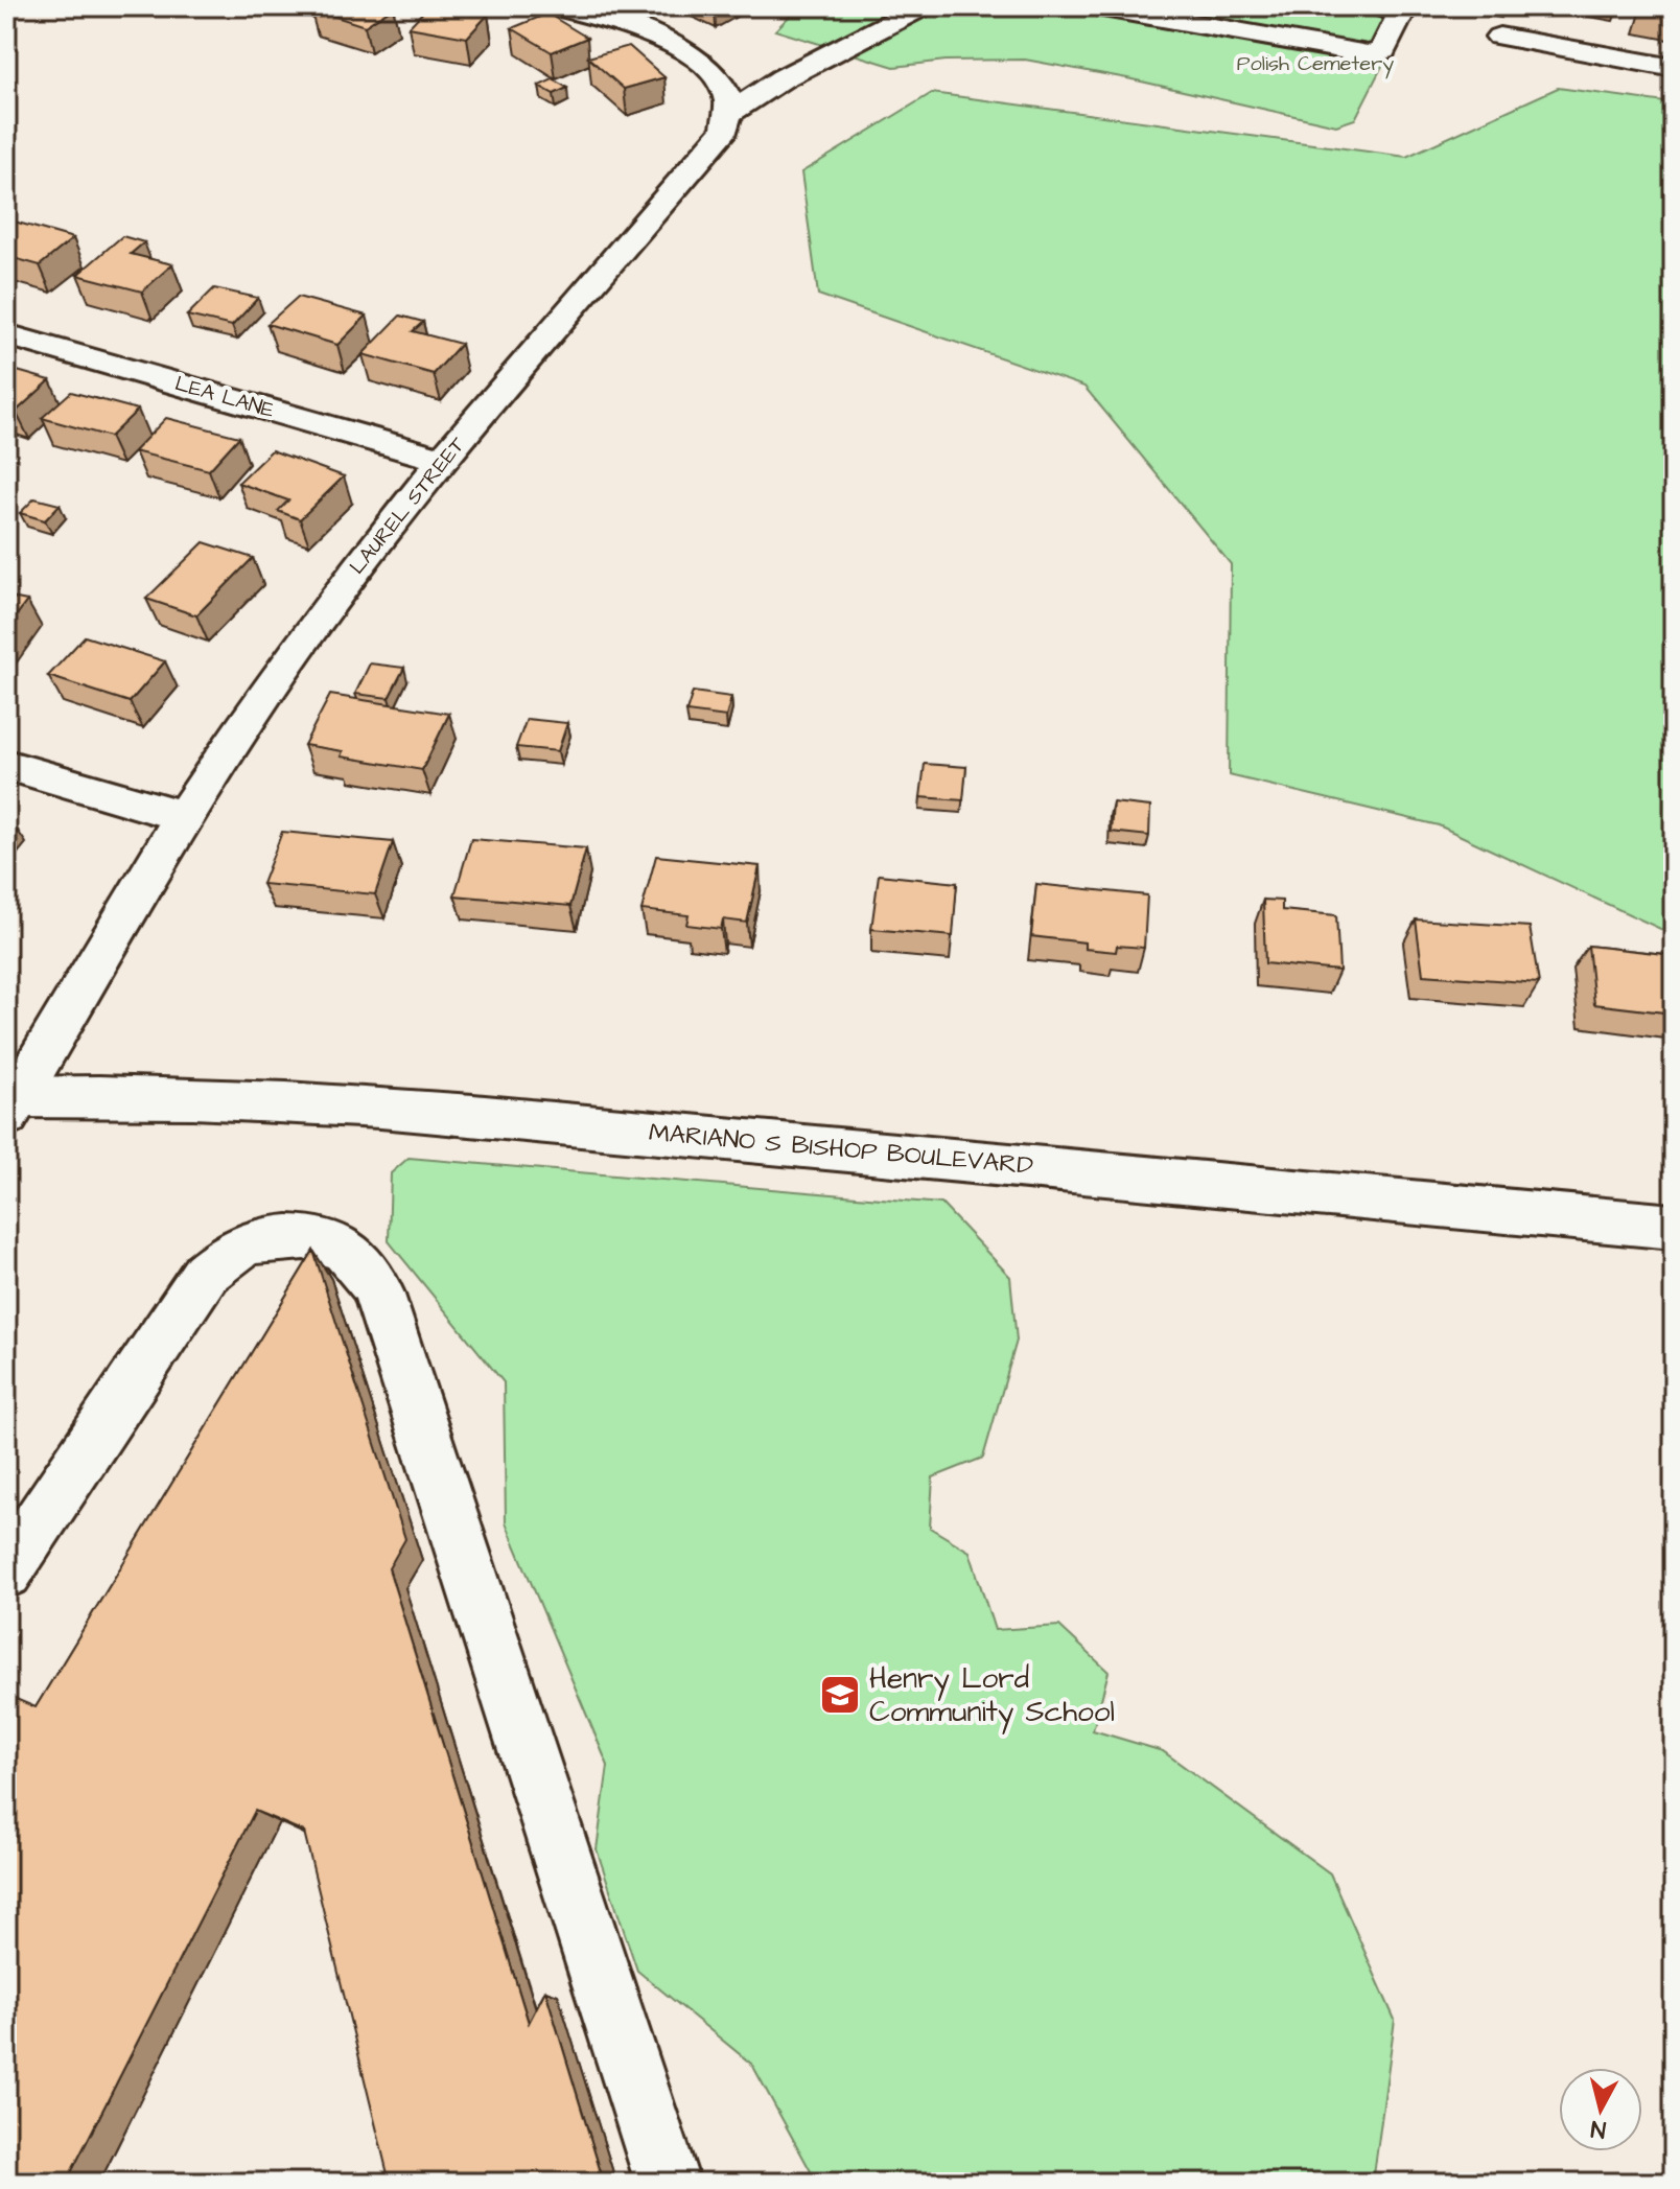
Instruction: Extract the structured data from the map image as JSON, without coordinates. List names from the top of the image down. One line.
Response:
{"streets":{"street":["LEA LANE","LAUREL STREET","MARIANO S BISHOP BOULEVARD"]},"crossings":[["LEA LANE","LAUREL STREET"],["LAUREL STREET","MARIANO S BISHOP BOULEVARD"]],"parks":["Polish Cemetery"],"places":{"school or university":["Henry Lord Community School"]},"north":"bottom"}
